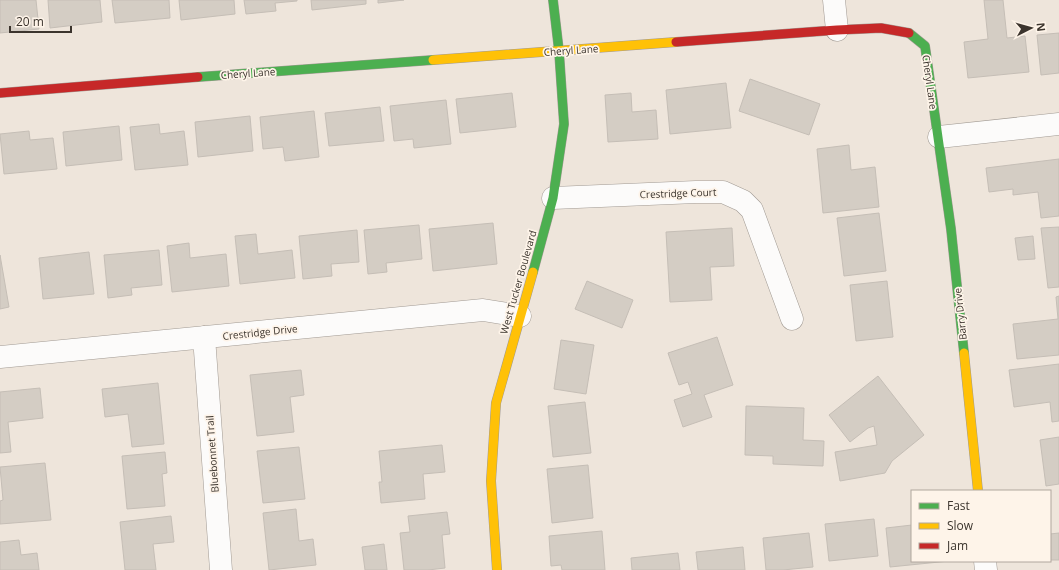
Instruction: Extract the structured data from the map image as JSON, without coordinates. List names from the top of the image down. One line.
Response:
{"streets":{"street":["Cheryl Lane","Crestridge Court","West Tucker Boulevard","Barry Drive","Crestridge Drive","Bluebonnet Trail"]},"crossings":[["Cheryl Lane","West Tucker Boulevard"],["Cheryl Lane","Barry Drive"],["Crestridge Court","West Tucker Boulevard"],["West Tucker Boulevard","Crestridge Drive"],["Crestridge Drive","Bluebonnet Trail"]],"legend":["Fast","Slow","Jam"],"scale_bar":"20 m","north":"right"}
